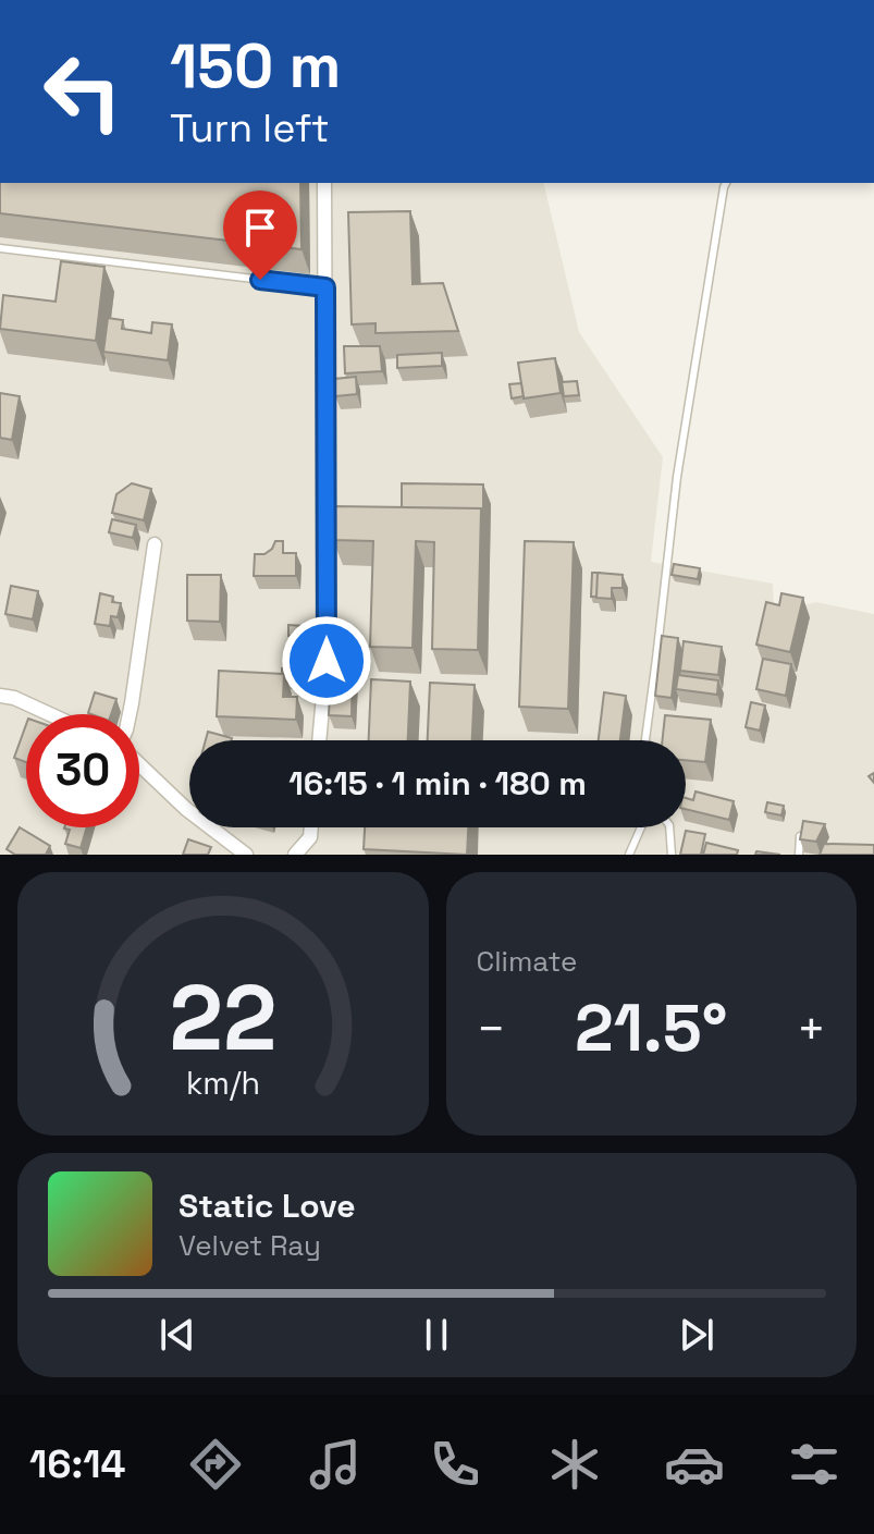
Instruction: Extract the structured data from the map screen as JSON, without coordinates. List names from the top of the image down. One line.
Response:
{"page":{"turn":["150 m","Turn left"],"limit":"30","trip":"16:15 · 1 min · 180 m","tile":"Climate","heat":["−","21.5°","+"],"song":["Static Love","Velvet Ray"],"tabs":"16:14","gauge":["22","km/h"]}}
